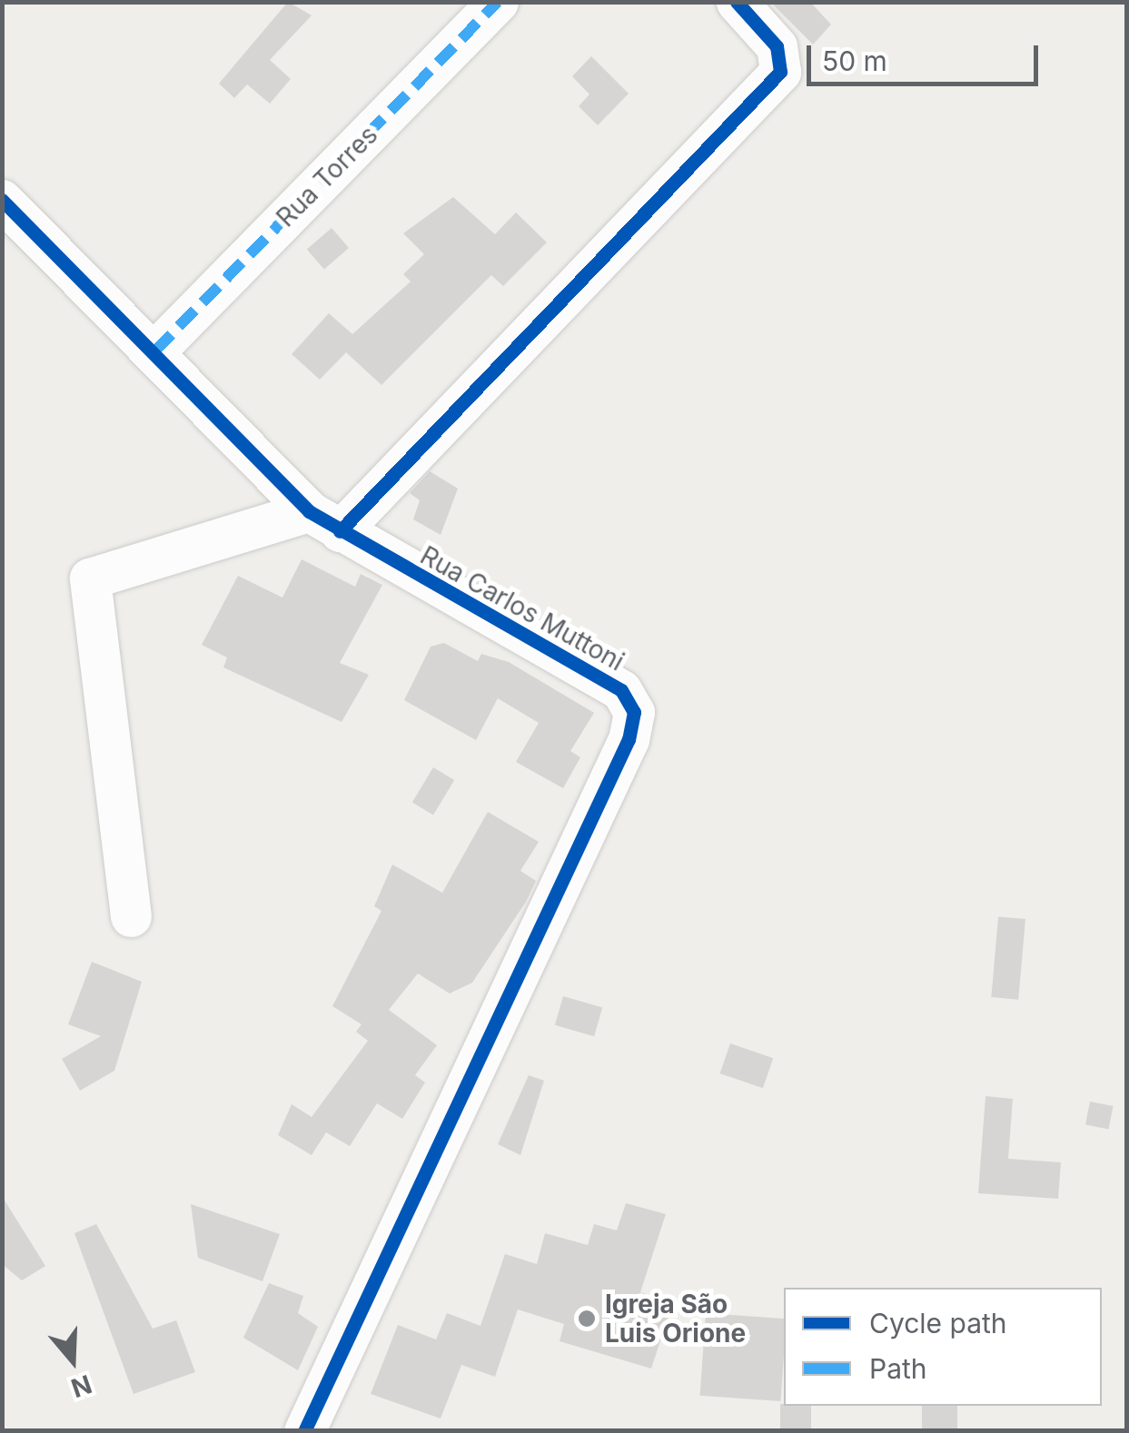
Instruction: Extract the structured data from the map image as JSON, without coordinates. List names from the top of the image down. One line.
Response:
{"streets":{"street":["Rua Torres","Rua Carlos Muttoni"]},"crossings":[["Rua Torres","Rua Carlos Muttoni"]],"places":["Igreja São Luis Orione"],"legend":["Cycle path","Path"],"scale_bar":"50 m","north":"bottom"}
